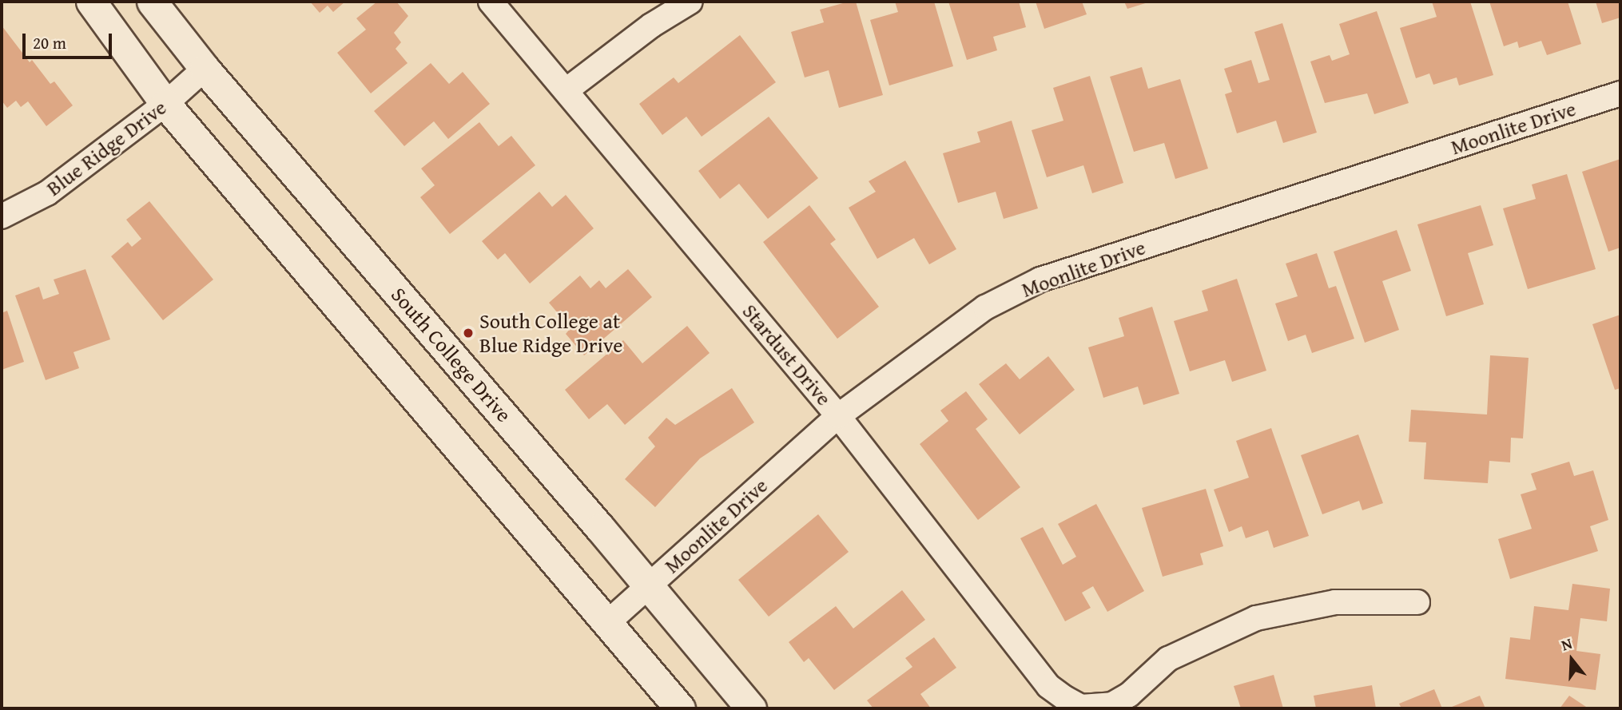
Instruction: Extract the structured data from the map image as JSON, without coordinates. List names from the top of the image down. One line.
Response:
{"streets":{"street":["Moonlite Drive","Blue Ridge Drive","South College Drive","Stardust Drive"]},"crossings":[["Moonlite Drive","South College Drive"],["Moonlite Drive","Stardust Drive"],["Blue Ridge Drive","South College Drive"]],"places":["South College at Blue Ridge Drive"],"scale_bar":"20 m","north":"top"}
